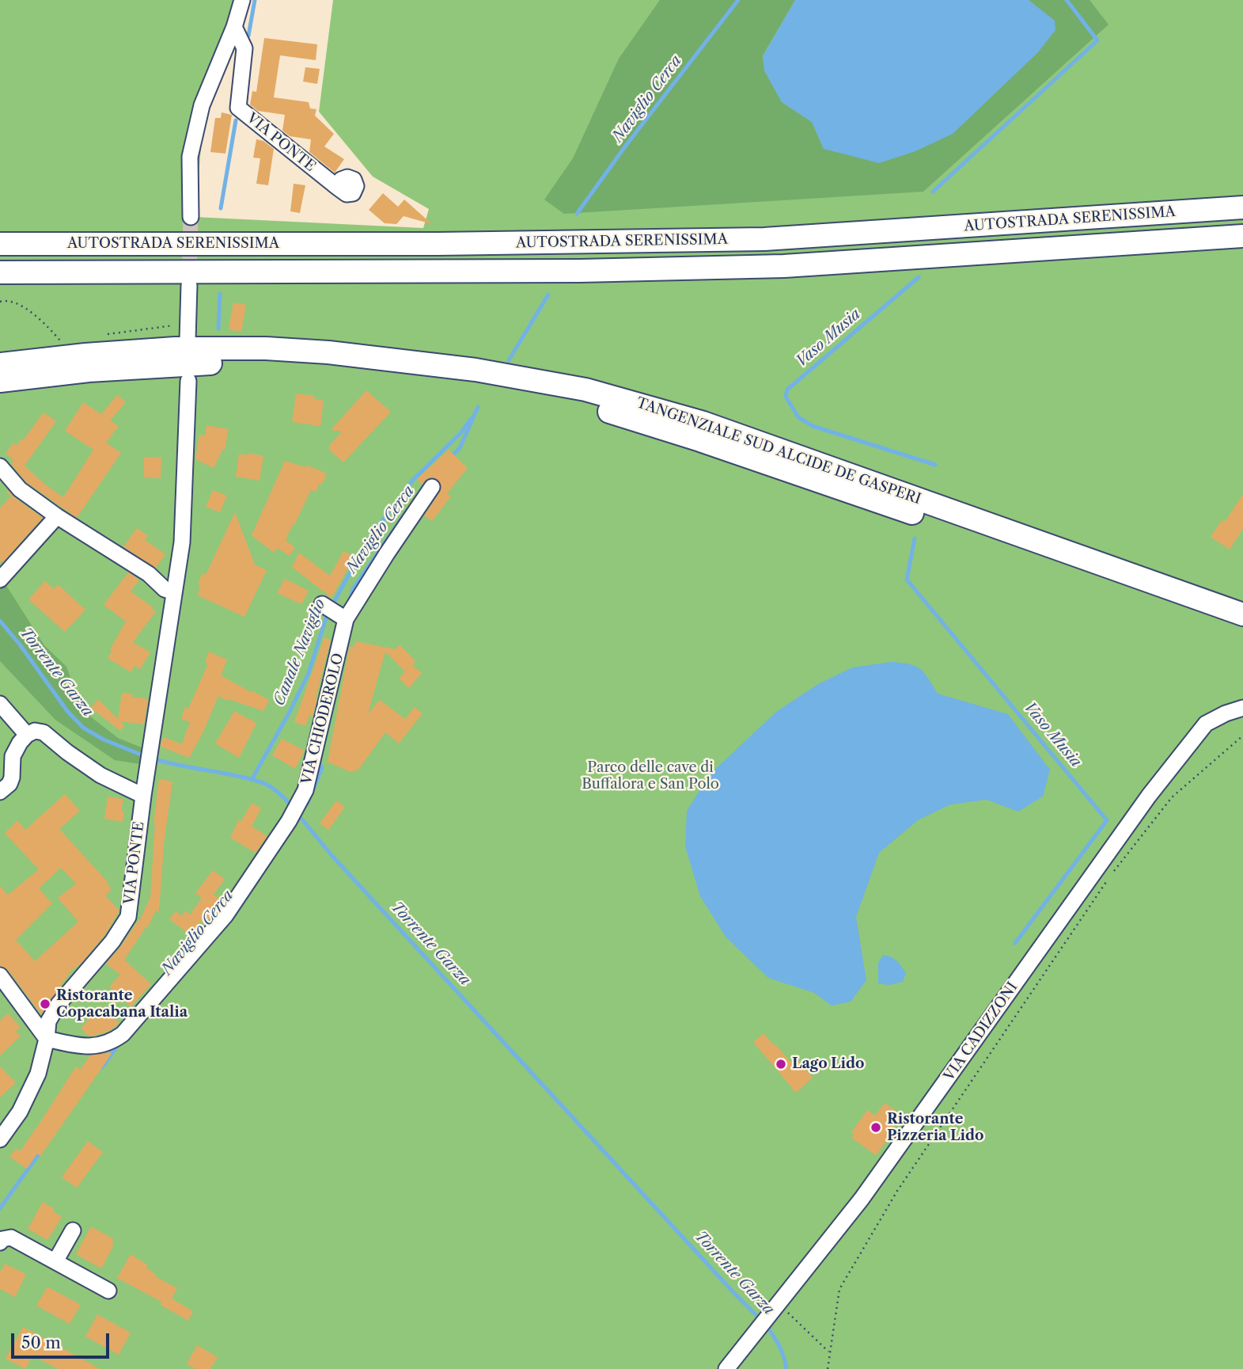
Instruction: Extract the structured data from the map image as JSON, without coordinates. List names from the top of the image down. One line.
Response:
{"streets":{"highway":["AUTOSTRADA SERENISSIMA","TANGENZIALE SUD ALCIDE DE GASPERI"],"street":["VIA PONTE","VIA CHIODEROLO","VIA CADIZZONI"]},"crossings":[["VIA PONTE","VIA CHIODEROLO"]],"water":["Naviglio Cerca","Vaso Musia","Canale Naviglio","Torrente Garza"],"parks":["Parco delle cave di Buffalora e San Polo"],"places":["Ristorante Copacabana Italia","Lago Lido","Ristorante Pizzeria Lido"],"scale_bar":"50 m"}
